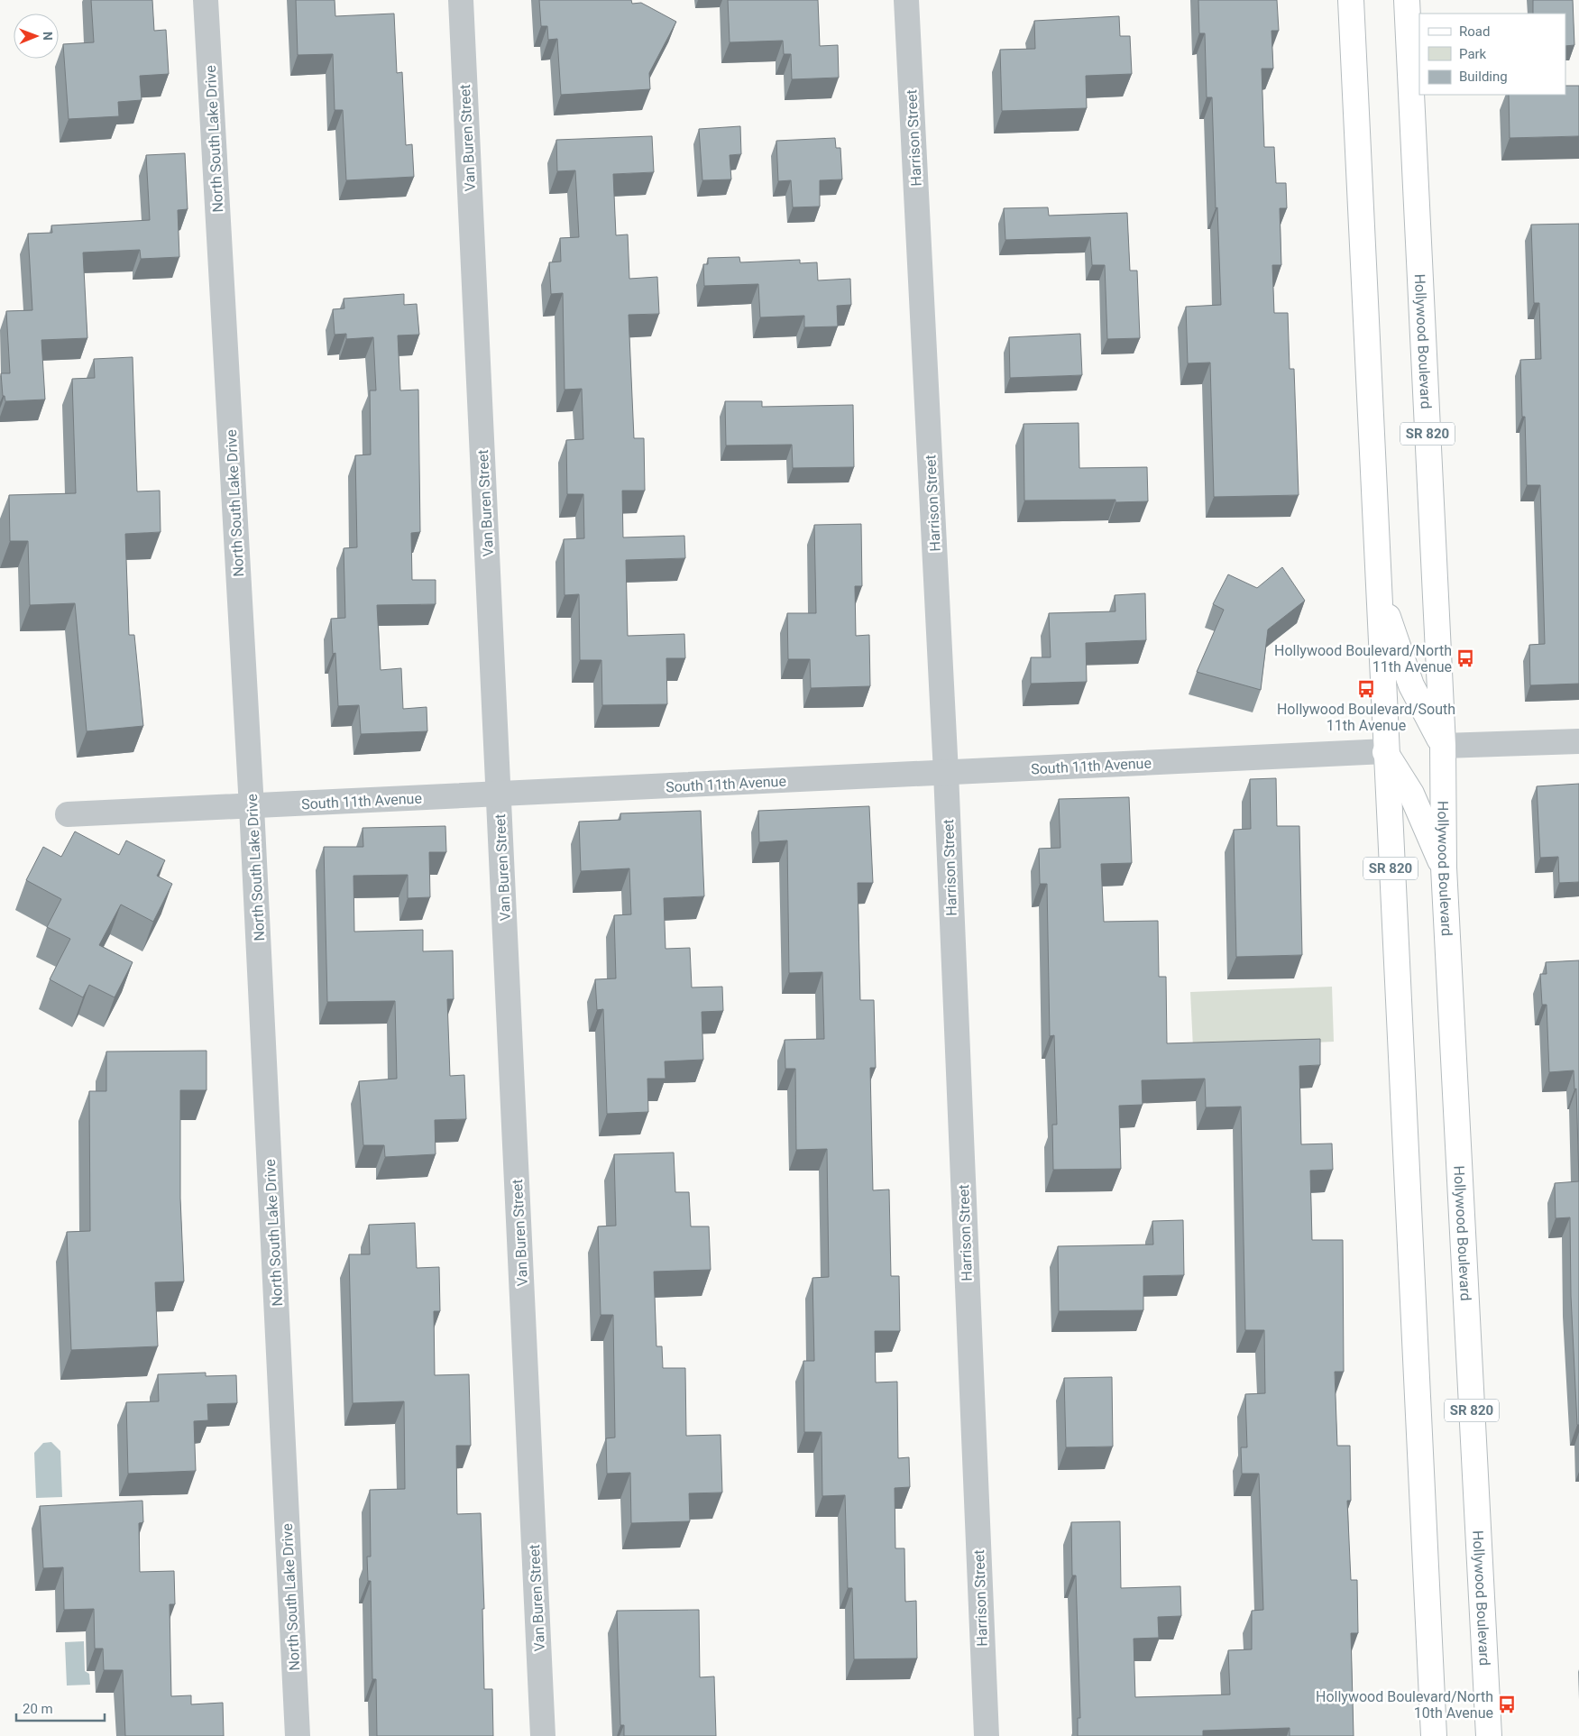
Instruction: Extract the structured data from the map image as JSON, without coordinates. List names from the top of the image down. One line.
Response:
{"streets":{"main road":["Hollywood Boulevard","SR 820"],"street":["Van Buren Street","Harrison Street","North South Lake Drive","South 11th Avenue"]},"crossings":[["Van Buren Street","South 11th Avenue"],["Harrison Street","South 11th Avenue"],["North South Lake Drive","South 11th Avenue"],["SR 820","South 11th Avenue"]],"places":{"bus stop":["Hollywood Boulevard/North 11th Avenue","Hollywood Boulevard/South 11th Avenue","Hollywood Boulevard/North 10th Avenue"]},"legend":["Road","Park","Building"],"scale_bar":"20 m","north":"right"}
